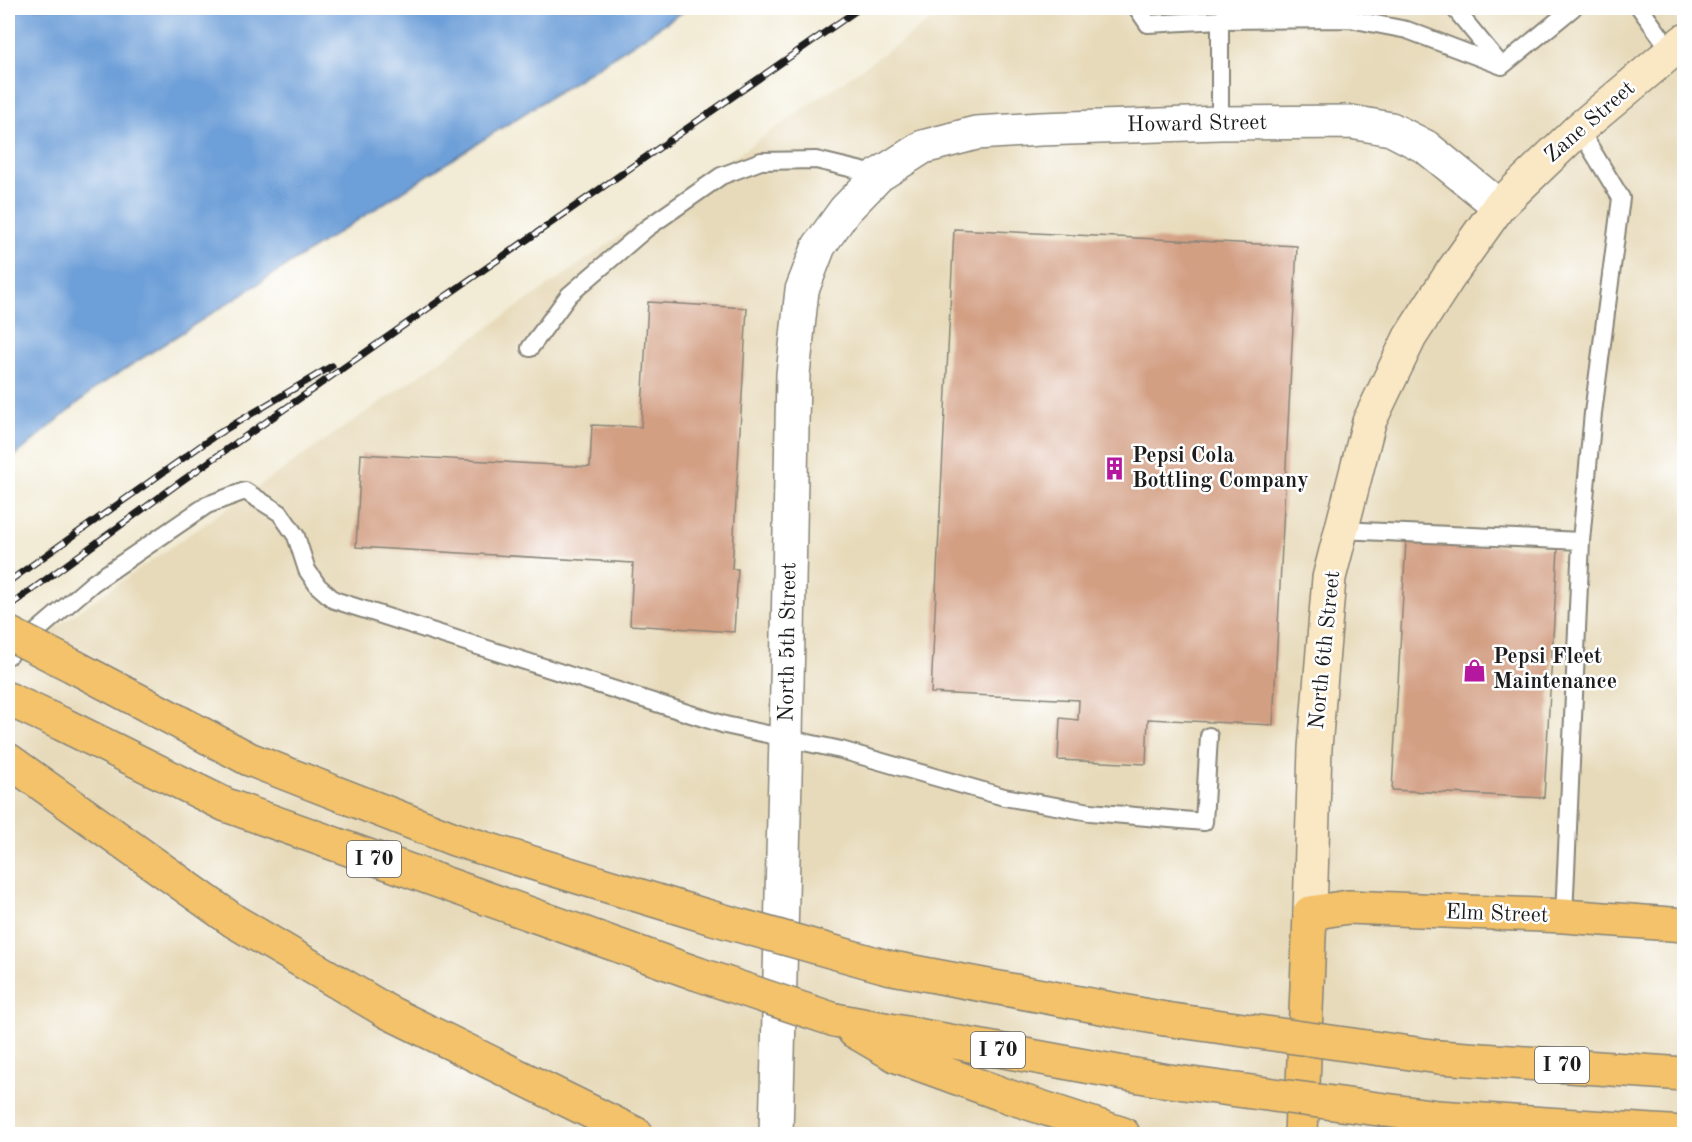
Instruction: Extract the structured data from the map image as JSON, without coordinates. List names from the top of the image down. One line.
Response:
{"streets":{"main road":["Zane Street","North 6th Street","I 70","Elm Street"],"street":["Howard Street","North 5th Street"]},"crossings":[["Zane Street","Howard Street"],["Zane Street","North 6th Street"],["Howard Street","North 5th Street"],["Howard Street","North 6th Street"],["North 6th Street","Elm Street"]],"places":{"building":["Pepsi Cola Bottling Company"],"shop":["Pepsi Fleet Maintenance"]}}
